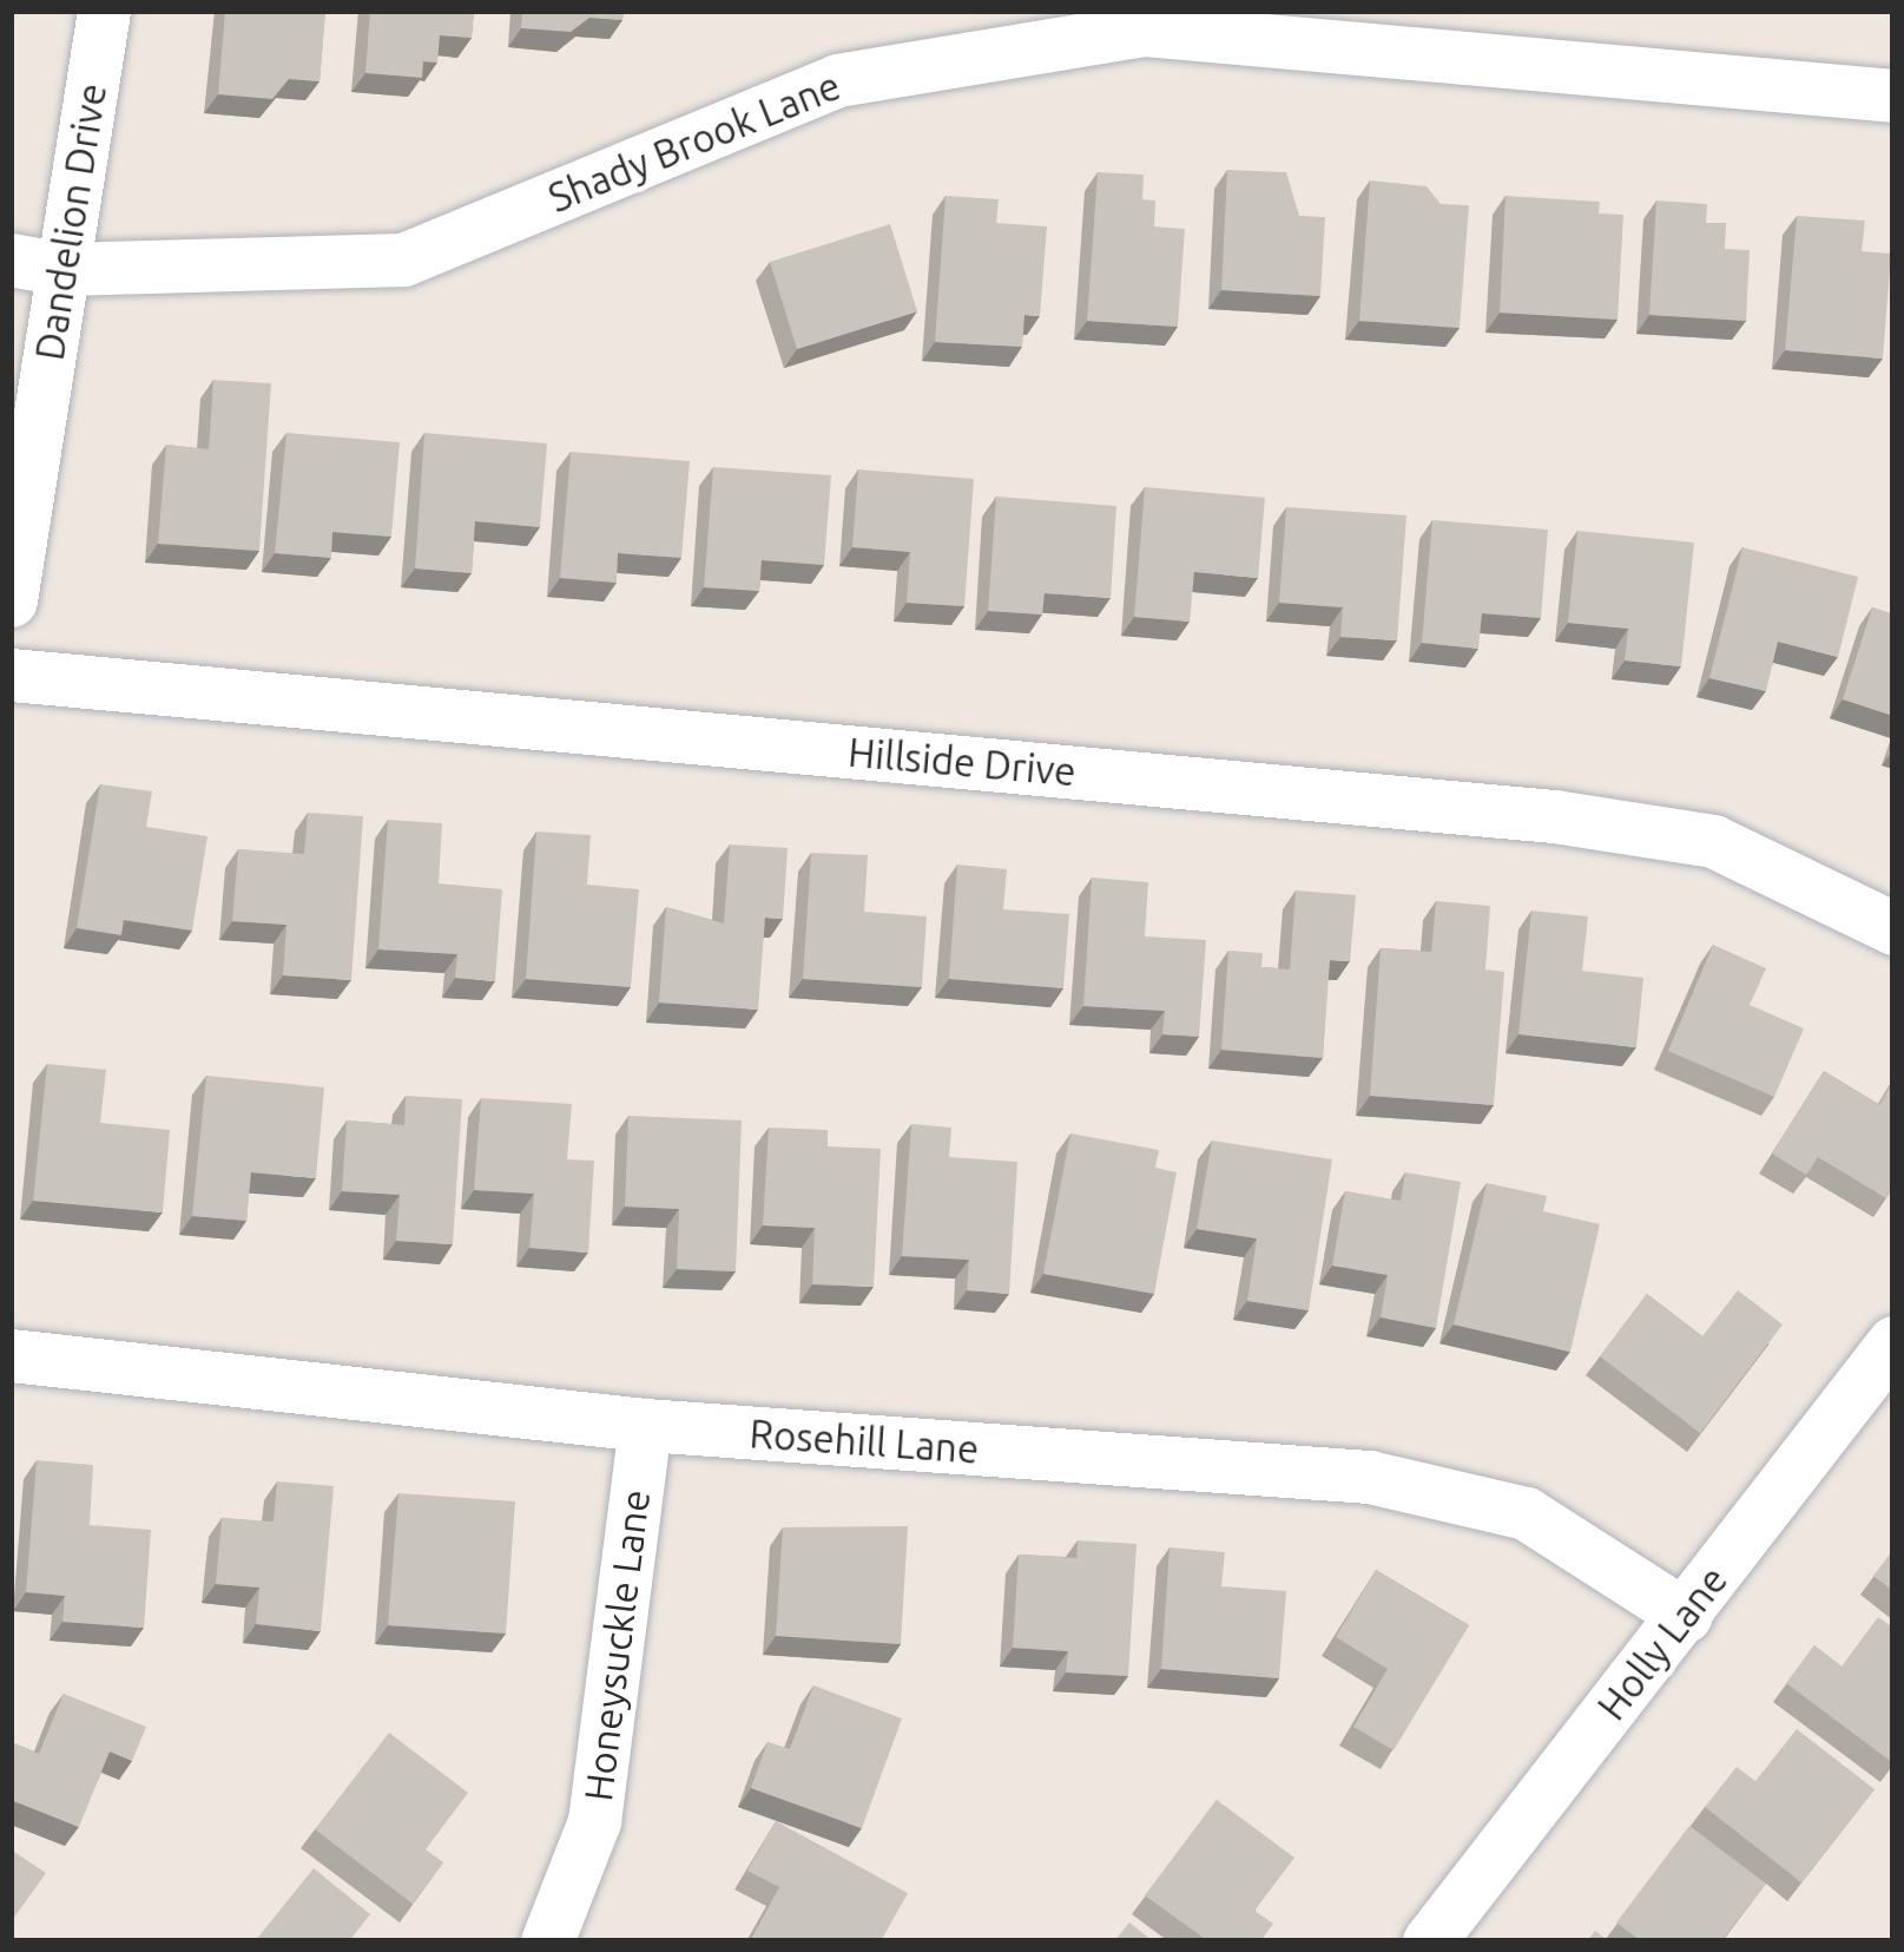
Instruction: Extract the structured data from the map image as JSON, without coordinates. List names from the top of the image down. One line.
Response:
{"streets":{"street":["Shady Brook Lane","Dandelion Drive","Hillside Drive","Rosehill Lane","Holly Lane","Honeysuckle Lane"]},"crossings":[["Shady Brook Lane","Dandelion Drive"],["Rosehill Lane","Holly Lane"],["Rosehill Lane","Honeysuckle Lane"]]}
